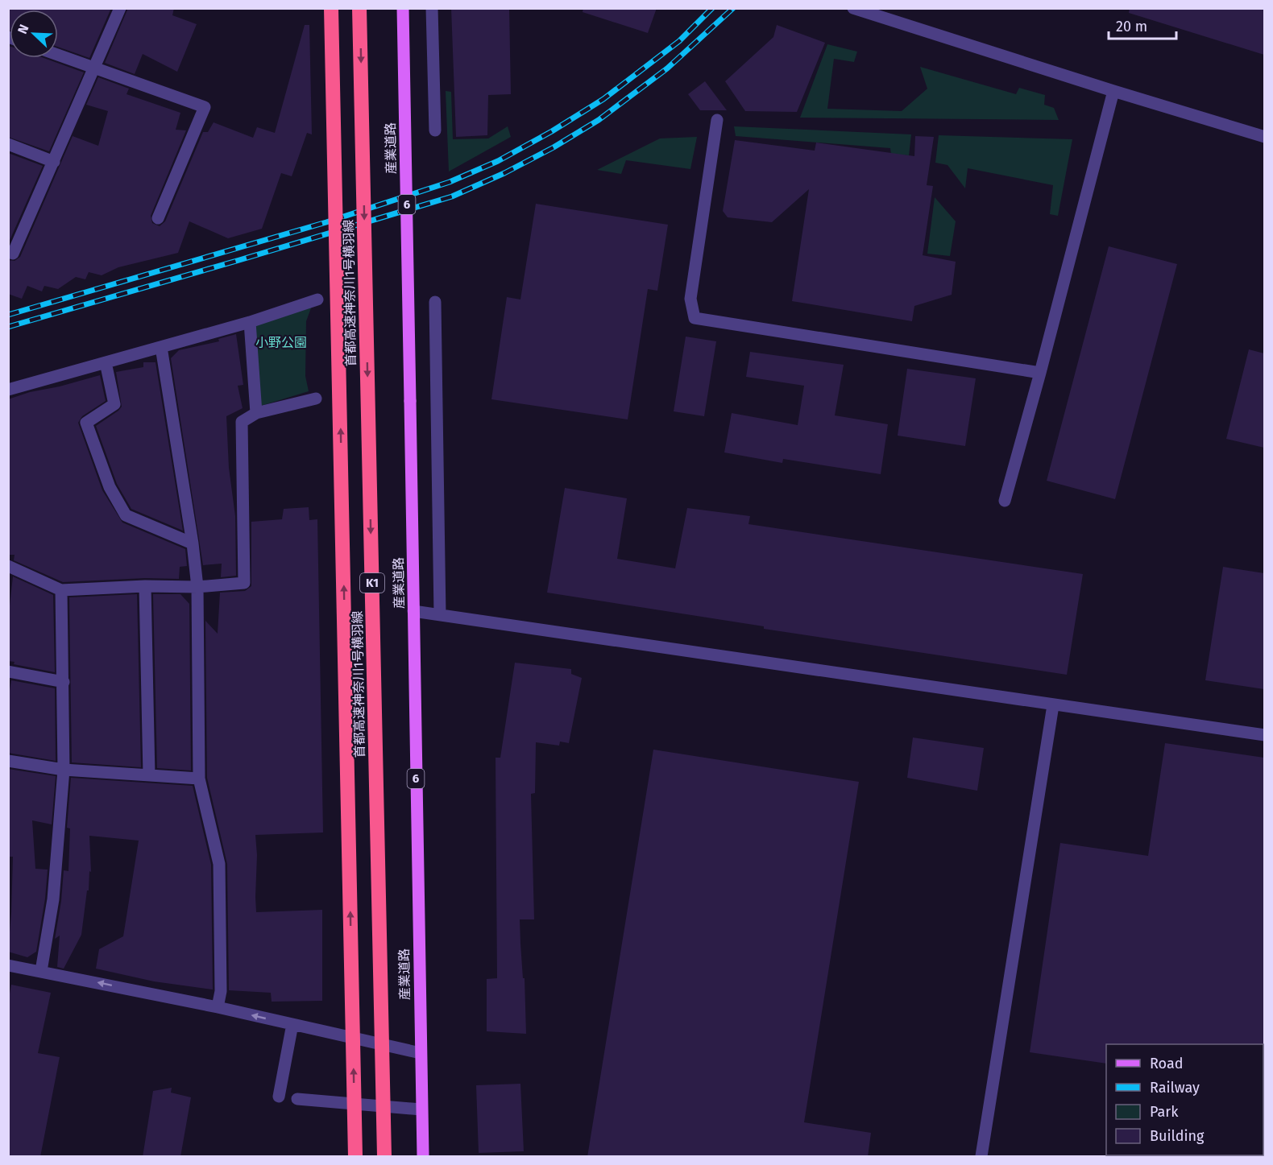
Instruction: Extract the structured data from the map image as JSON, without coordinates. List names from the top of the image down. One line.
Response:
{"streets":{"highway":["首都高速神奈川1号横羽線","K1"],"main road":["産業道路","6"]},"parks":["小野公園"],"legend":["Road","Railway","Park","Building"],"scale_bar":"20 m","north":"top left"}
